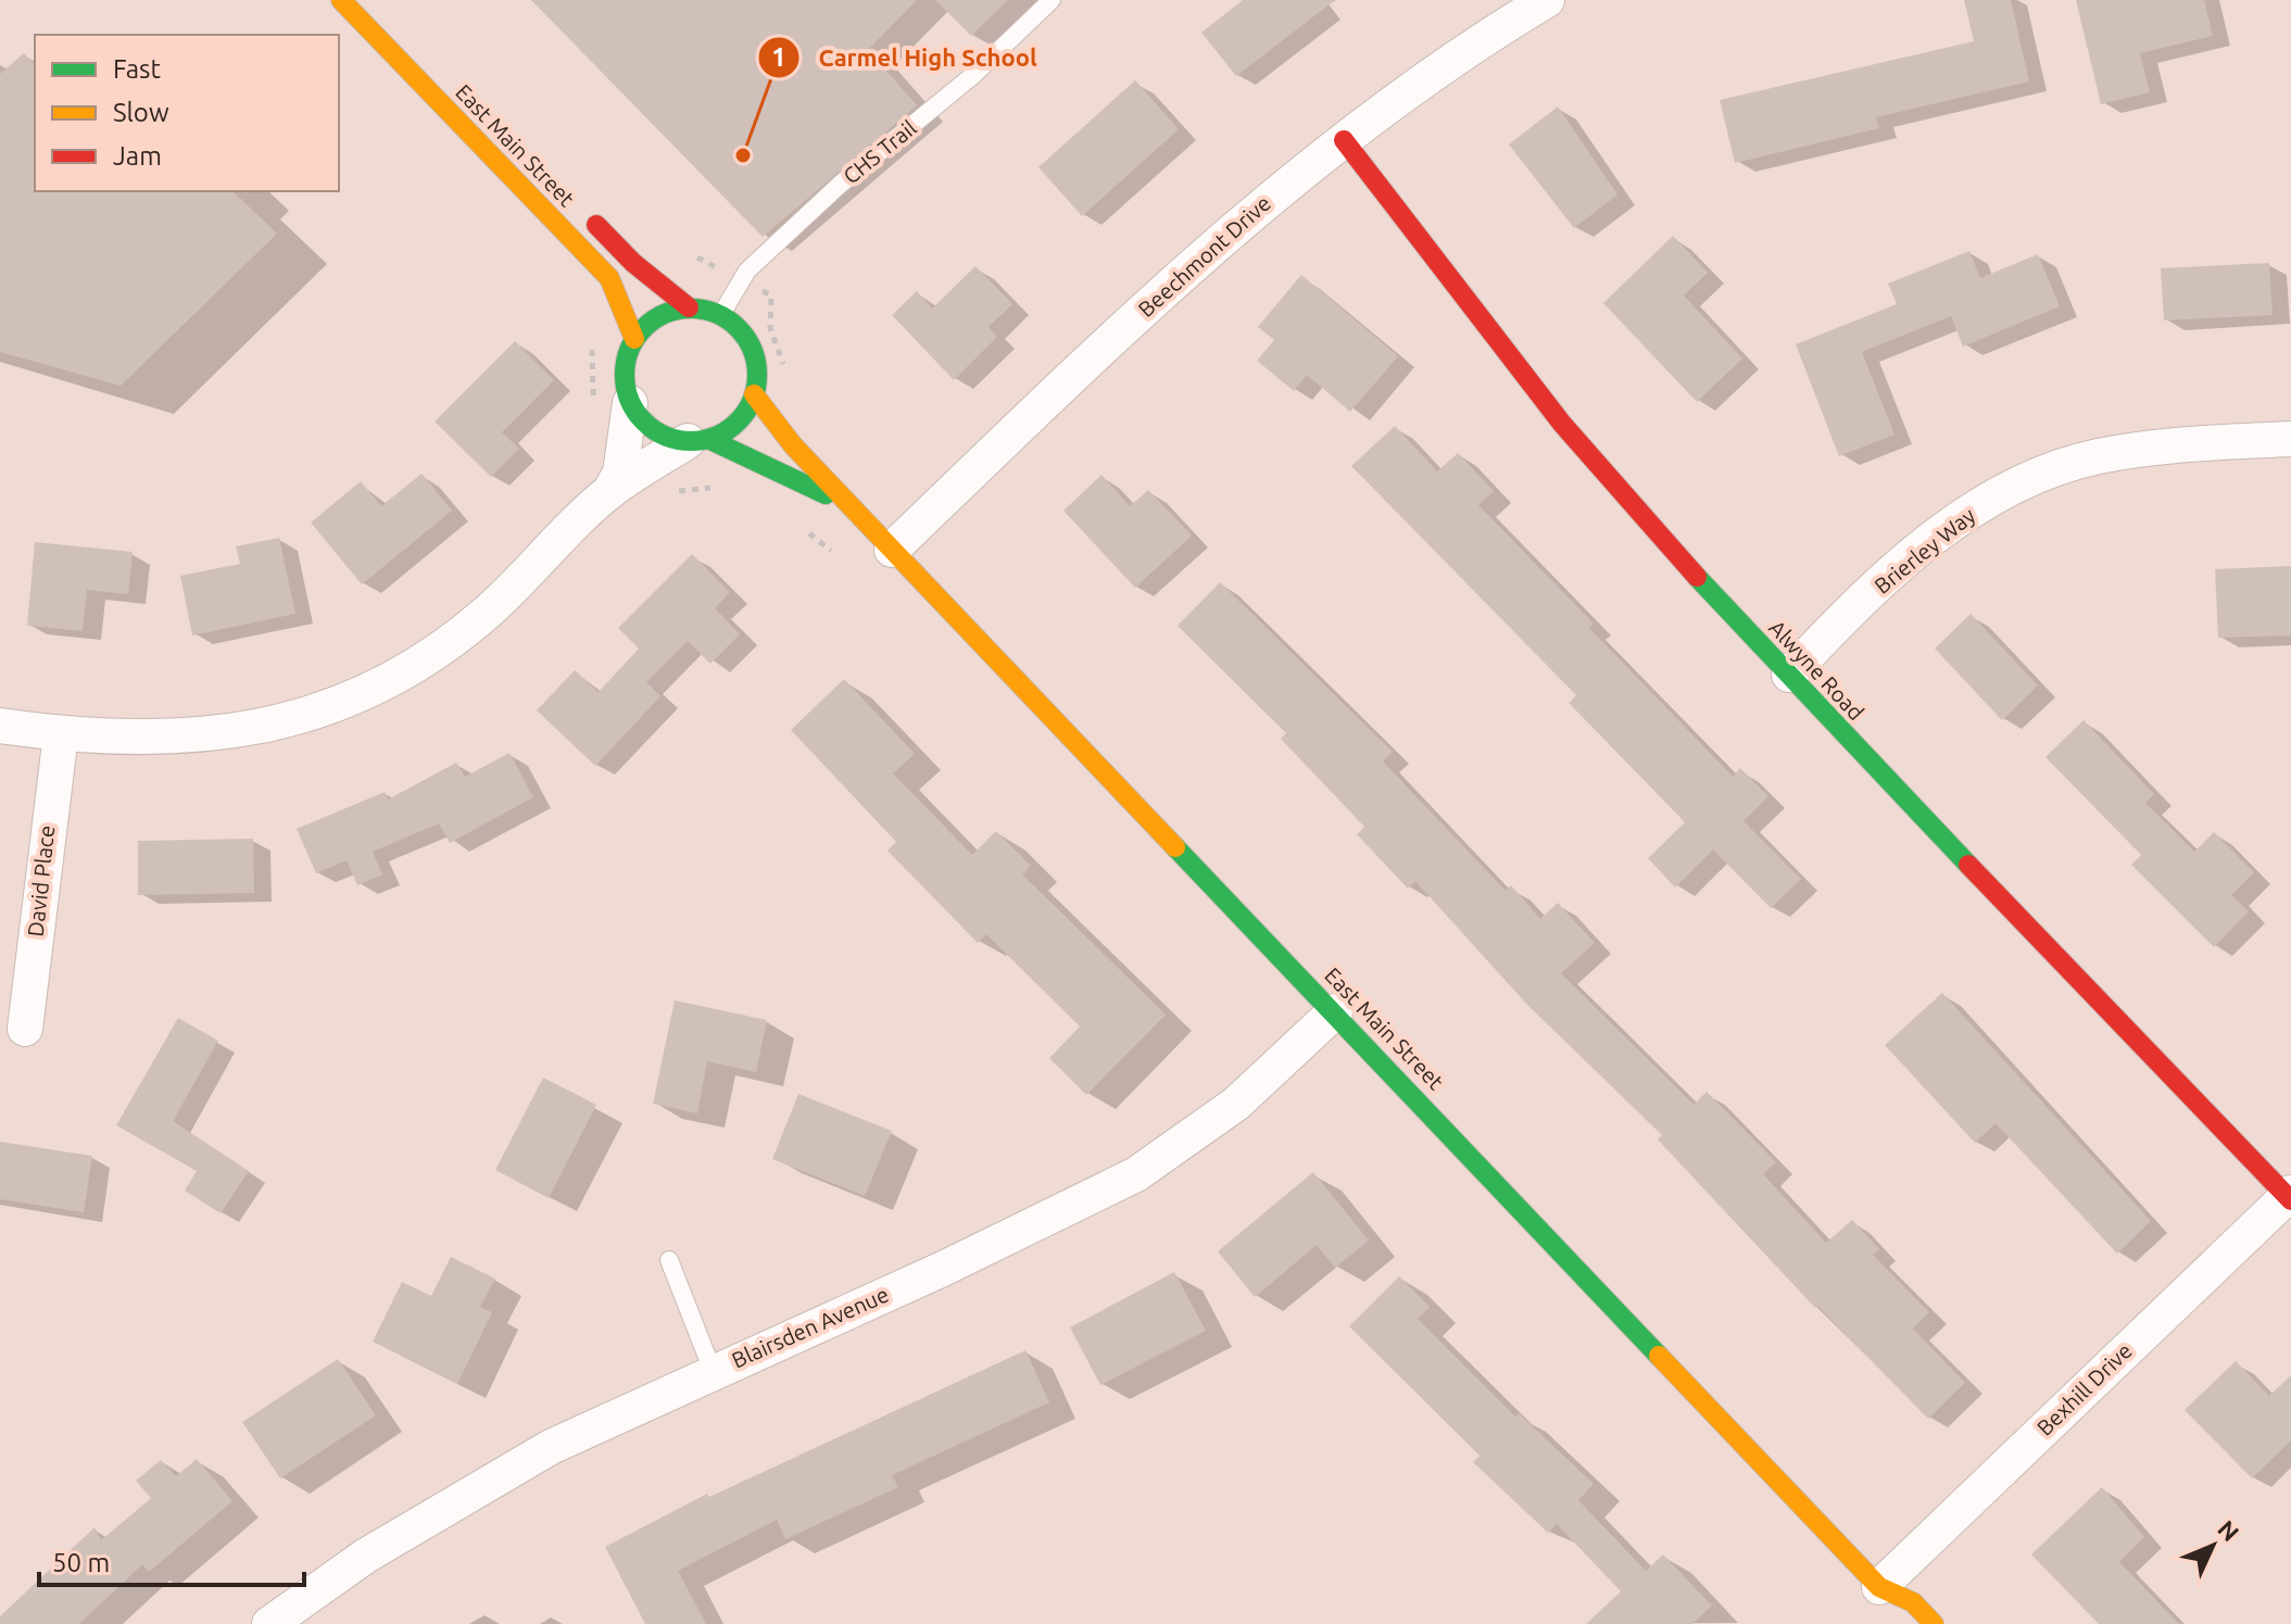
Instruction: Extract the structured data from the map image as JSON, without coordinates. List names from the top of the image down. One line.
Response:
{"streets":{"main road":["East Main Street","Alwyne Road"],"street":["Beechmont Drive","Brierley Way","David Place","Blairsden Avenue","Bexhill Drive"],"lane":["CHS Trail"]},"crossings":[["East Main Street","CHS Trail"],["East Main Street","Beechmont Drive"],["East Main Street","Blairsden Avenue"],["East Main Street","Bexhill Drive"],["Beechmont Drive","Alwyne Road"],["Brierley Way","Alwyne Road"],["Alwyne Road","Bexhill Drive"]],"places":["Carmel High School"],"legend":["Fast","Slow","Jam"],"scale_bar":"50 m","north":"top right"}
